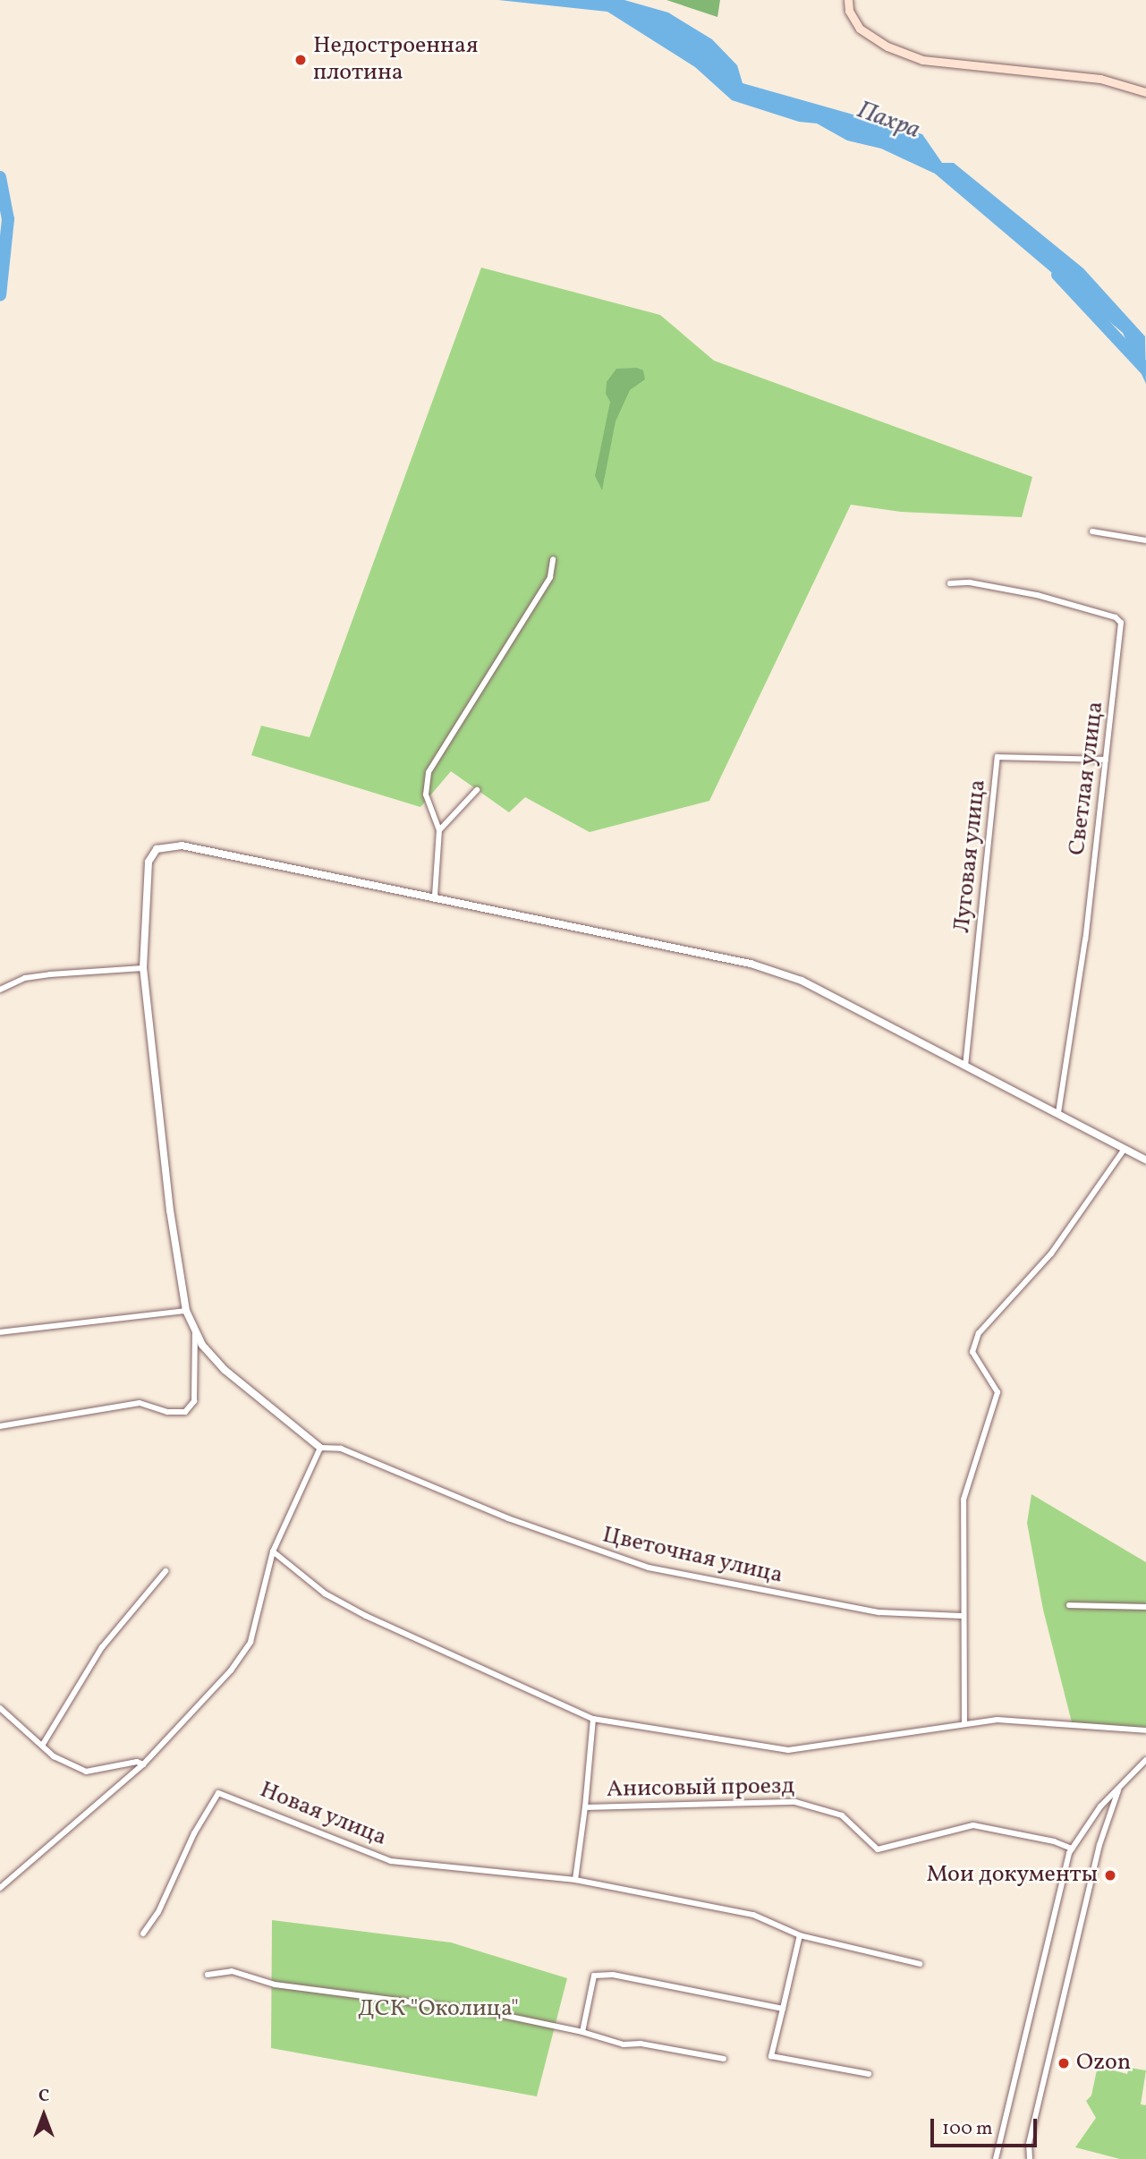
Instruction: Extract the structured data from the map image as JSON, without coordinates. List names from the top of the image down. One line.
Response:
{"streets":{"street":["Светлая улица","Луговая улица","Цветочная улица","Анисовый проезд","Новая улица"]},"crossings":[["Светлая улица","Луговая улица"]],"water":["Пахра"],"parks":["ДСК \"Околица\""],"places":["Недостроенная плотина","Мои документы","Ozon"],"scale_bar":"100 m","north":"top"}
